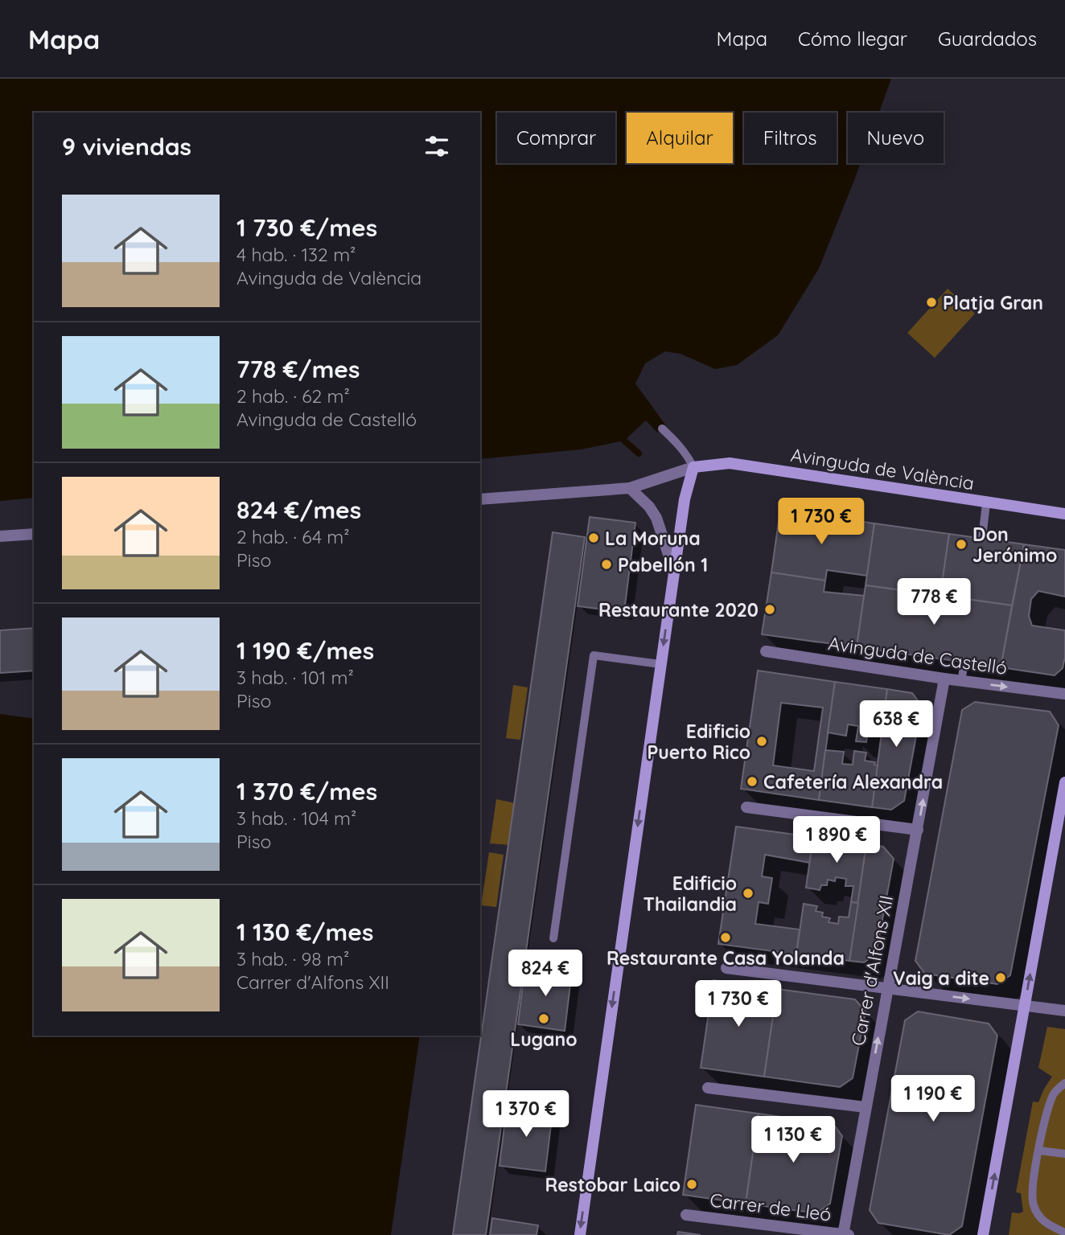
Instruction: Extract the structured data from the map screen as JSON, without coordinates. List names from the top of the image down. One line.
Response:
{"streets":{"street":["Avinguda de València","Avinguda de Castelló","Carrer d'Alfons XII","Carrer de Lleó"]},"crossings":[["Avinguda de Castelló","Carrer d'Alfons XII"],["Carrer d'Alfons XII","Carrer de Lleó"]],"one_way":["Carrer d'Alfons XII"],"places":["Platja Gran","La Moruna","Don Jerónimo","Pabellón 1","Restaurante 2020","Edificio Puerto Rico","Cafetería Alexandra","Edificio Thailandia","Restaurante Casa Yolanda","Vaig a dite","Lugano","Restobar Laico"],"page":{"header":"Mapa","nav":["Mapa","Cómo llegar","Guardados"],"chip":["Comprar","Alquilar","Filtros","Nuevo"],"heading":"9 viviendas","list":[{"name":"1 730 €/mes","note":"4 hab. · 132 m² · Avinguda de València"},{"name":"778 €/mes","note":"2 hab. · 62 m² · Avinguda de Castelló"},{"name":"824 €/mes","note":"2 hab. · 64 m² · Piso"},{"name":"1 190 €/mes","note":"3 hab. · 101 m² · Piso"},{"name":"1 370 €/mes","note":"3 hab. · 104 m² · Piso"},{"name":"1 130 €/mes","note":"3 hab. · 98 m² · Carrer d'Alfons XII"}],"price":["1 730 €","778 €","638 €","1 890 €","824 €","1 730 €","1 190 €","1 370 €","1 130 €"]}}
